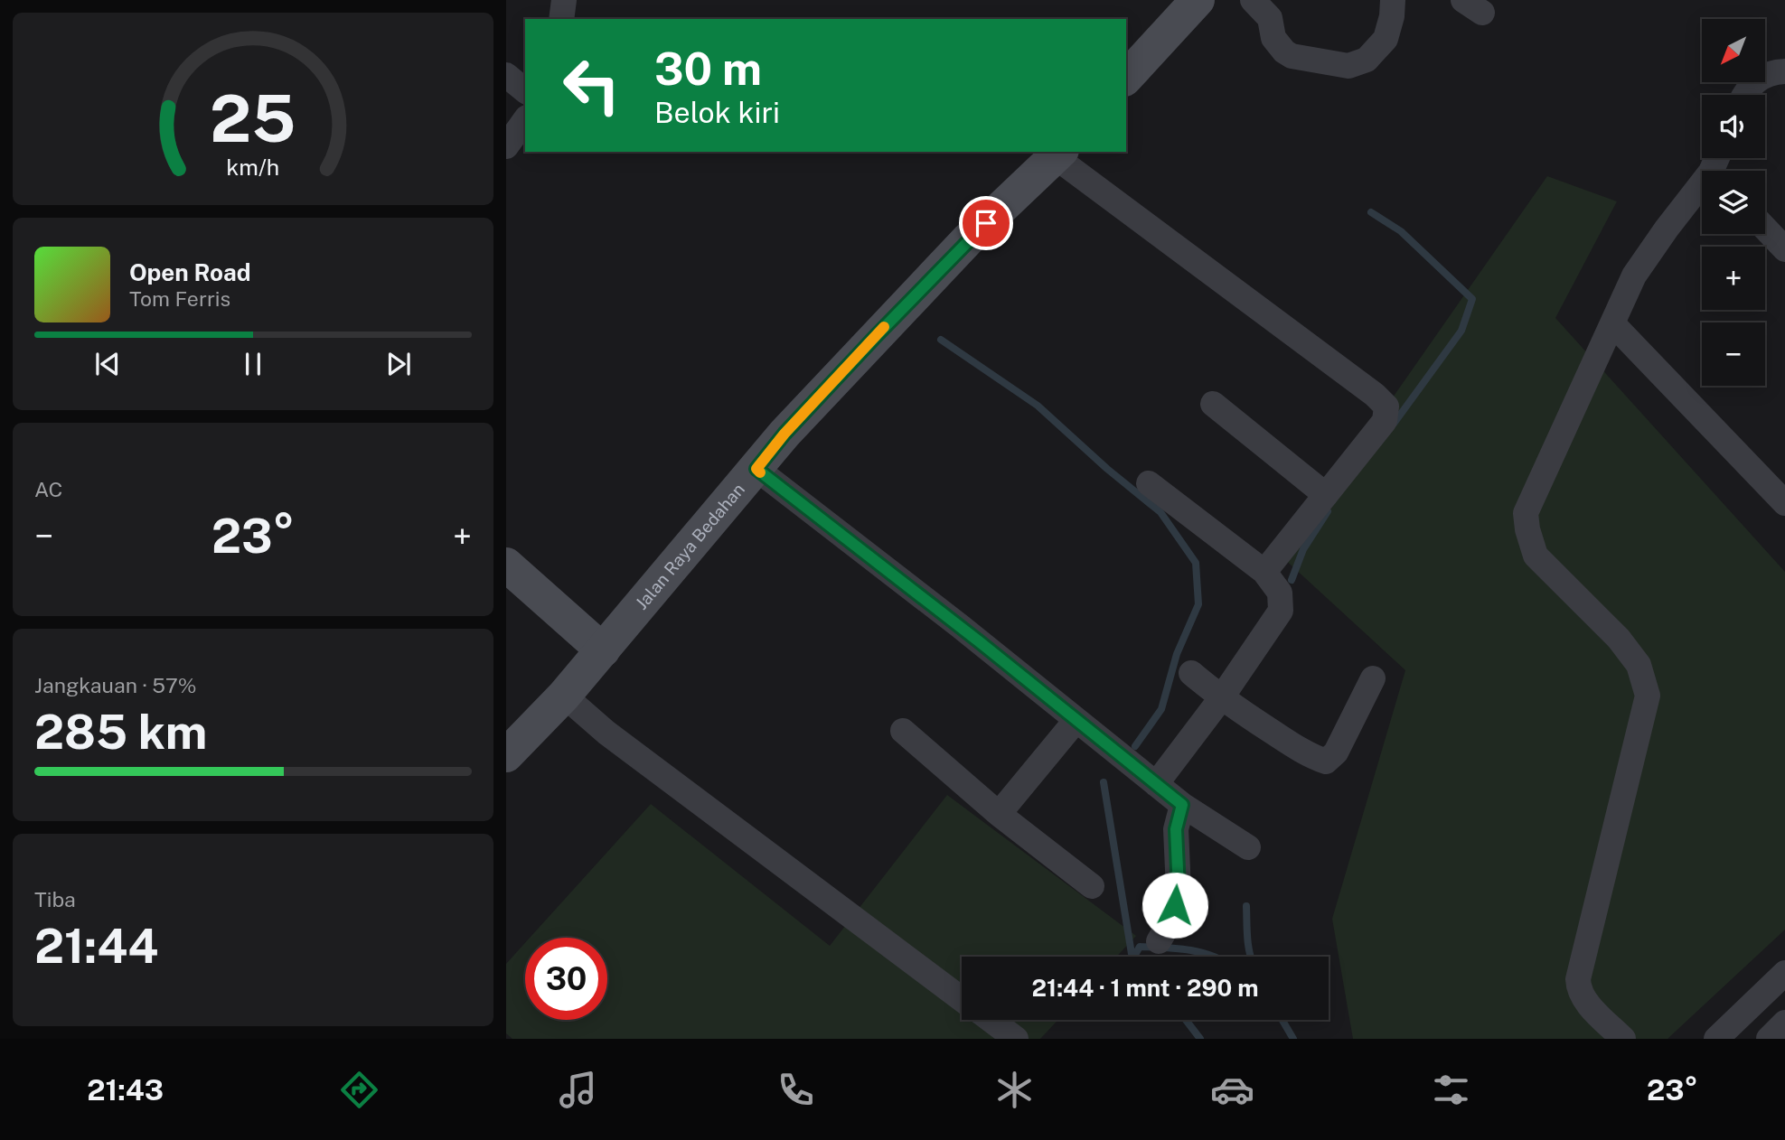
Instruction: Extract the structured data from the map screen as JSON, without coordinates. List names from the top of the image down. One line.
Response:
{"streets":{"street":["Jalan Raya Bedahan"]},"north":"bottom left","page":{"map_buttons":["+","−"],"turn":["30 m","Belok kiri"],"song":["Open Road","Tom Ferris"],"tile":["AC",["Jangkauan · 57%","285 km"],["Tiba","21:44"]],"heat":["−","23°","+"],"limit":"30","trip":"21:44 · 1 mnt · 290 m","tabs":["21:43","23°"],"gauge":["25","km/h"]}}
